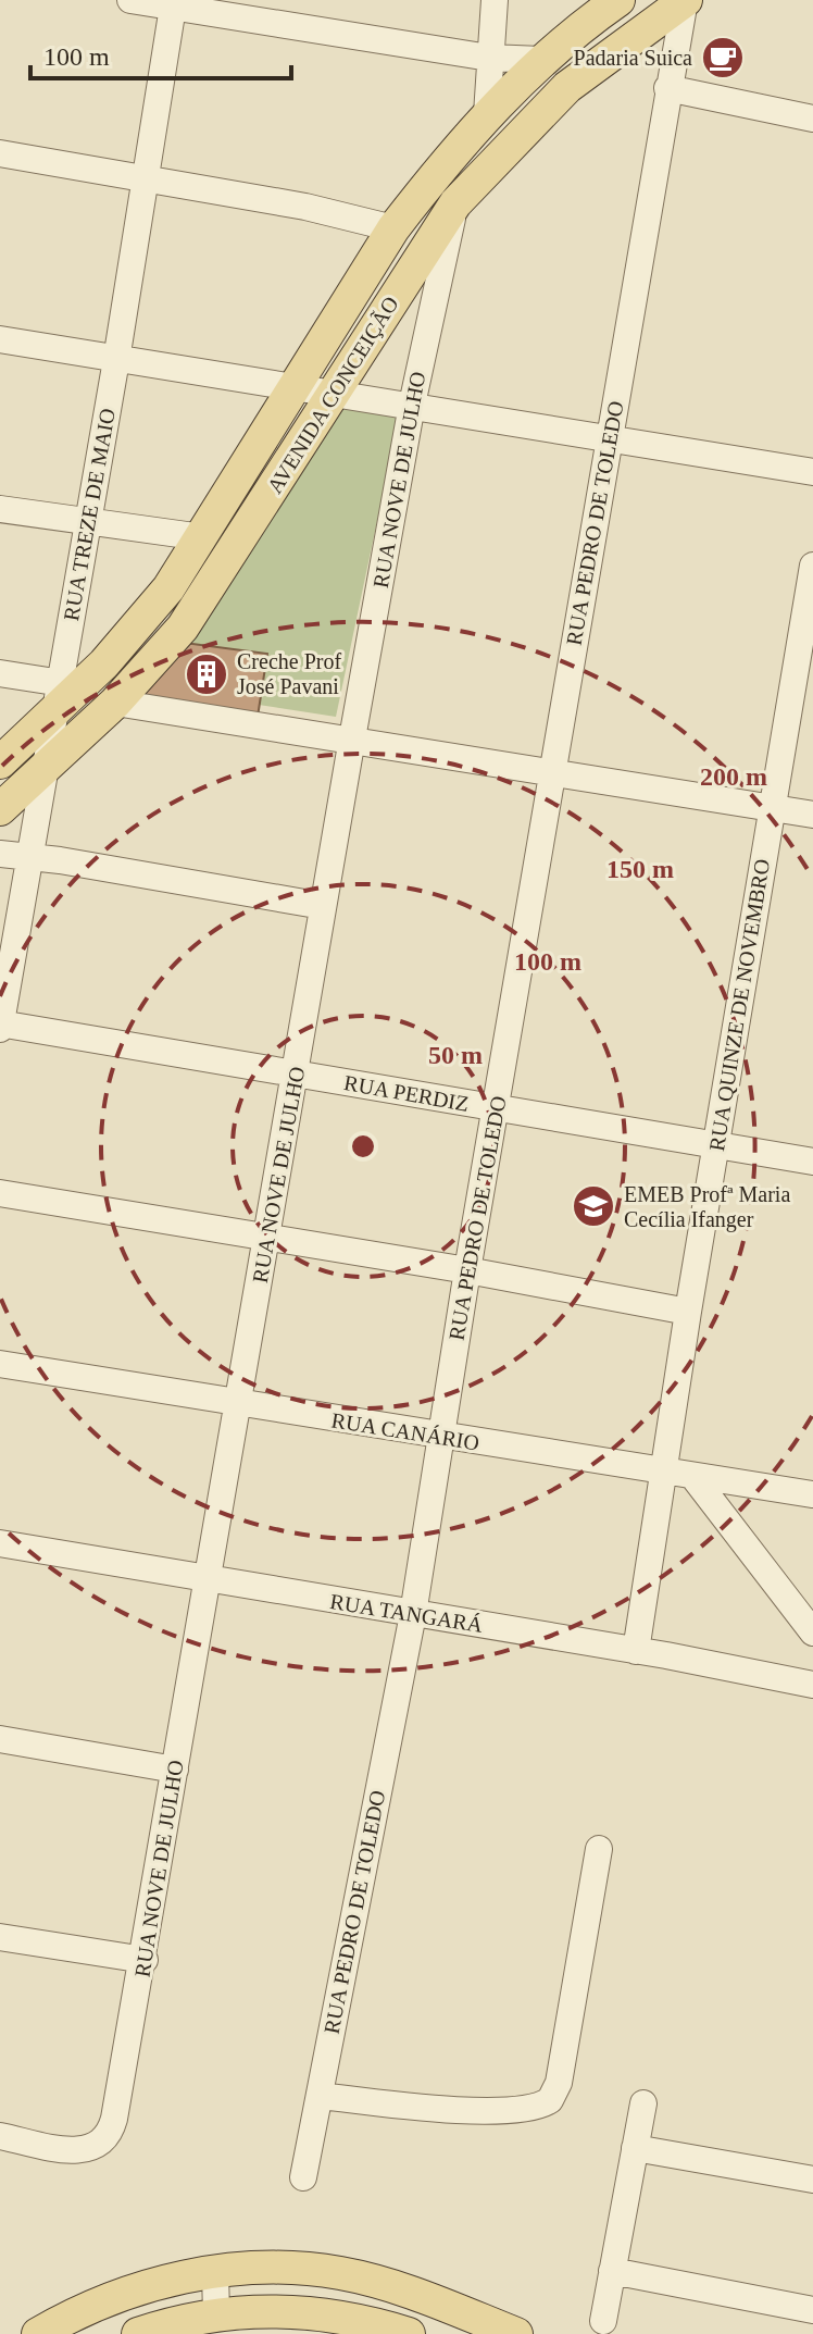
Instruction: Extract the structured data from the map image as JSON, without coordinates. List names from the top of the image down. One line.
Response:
{"streets":{"main road":["AVENIDA CONCEIÇÃO"],"street":["RUA NOVE DE JULHO","RUA TREZE DE MAIO","RUA PEDRO DE TOLEDO","RUA QUINZE DE NOVEMBRO","RUA PERDIZ","RUA CANÁRIO","RUA TANGARÁ"]},"crossings":[["AVENIDA CONCEIÇÃO","RUA NOVE DE JULHO"],["AVENIDA CONCEIÇÃO","RUA TREZE DE MAIO"],["AVENIDA CONCEIÇÃO","RUA PEDRO DE TOLEDO"],["RUA NOVE DE JULHO","RUA PERDIZ"],["RUA NOVE DE JULHO","RUA CANÁRIO"],["RUA NOVE DE JULHO","RUA TANGARÁ"],["RUA TREZE DE MAIO","RUA PERDIZ"],["RUA PEDRO DE TOLEDO","RUA PERDIZ"],["RUA PEDRO DE TOLEDO","RUA CANÁRIO"],["RUA PEDRO DE TOLEDO","RUA TANGARÁ"],["RUA QUINZE DE NOVEMBRO","RUA PERDIZ"],["RUA QUINZE DE NOVEMBRO","RUA CANÁRIO"],["RUA QUINZE DE NOVEMBRO","RUA TANGARÁ"]],"places":{"cafe":["Padaria Suica"],"building":["Creche Prof José Pavani"],"school or university":["EMEB Profª Maria Cecília Ifanger"]},"scale_bar":"100 m","rings":["200 m","150 m","100 m","50 m"]}
